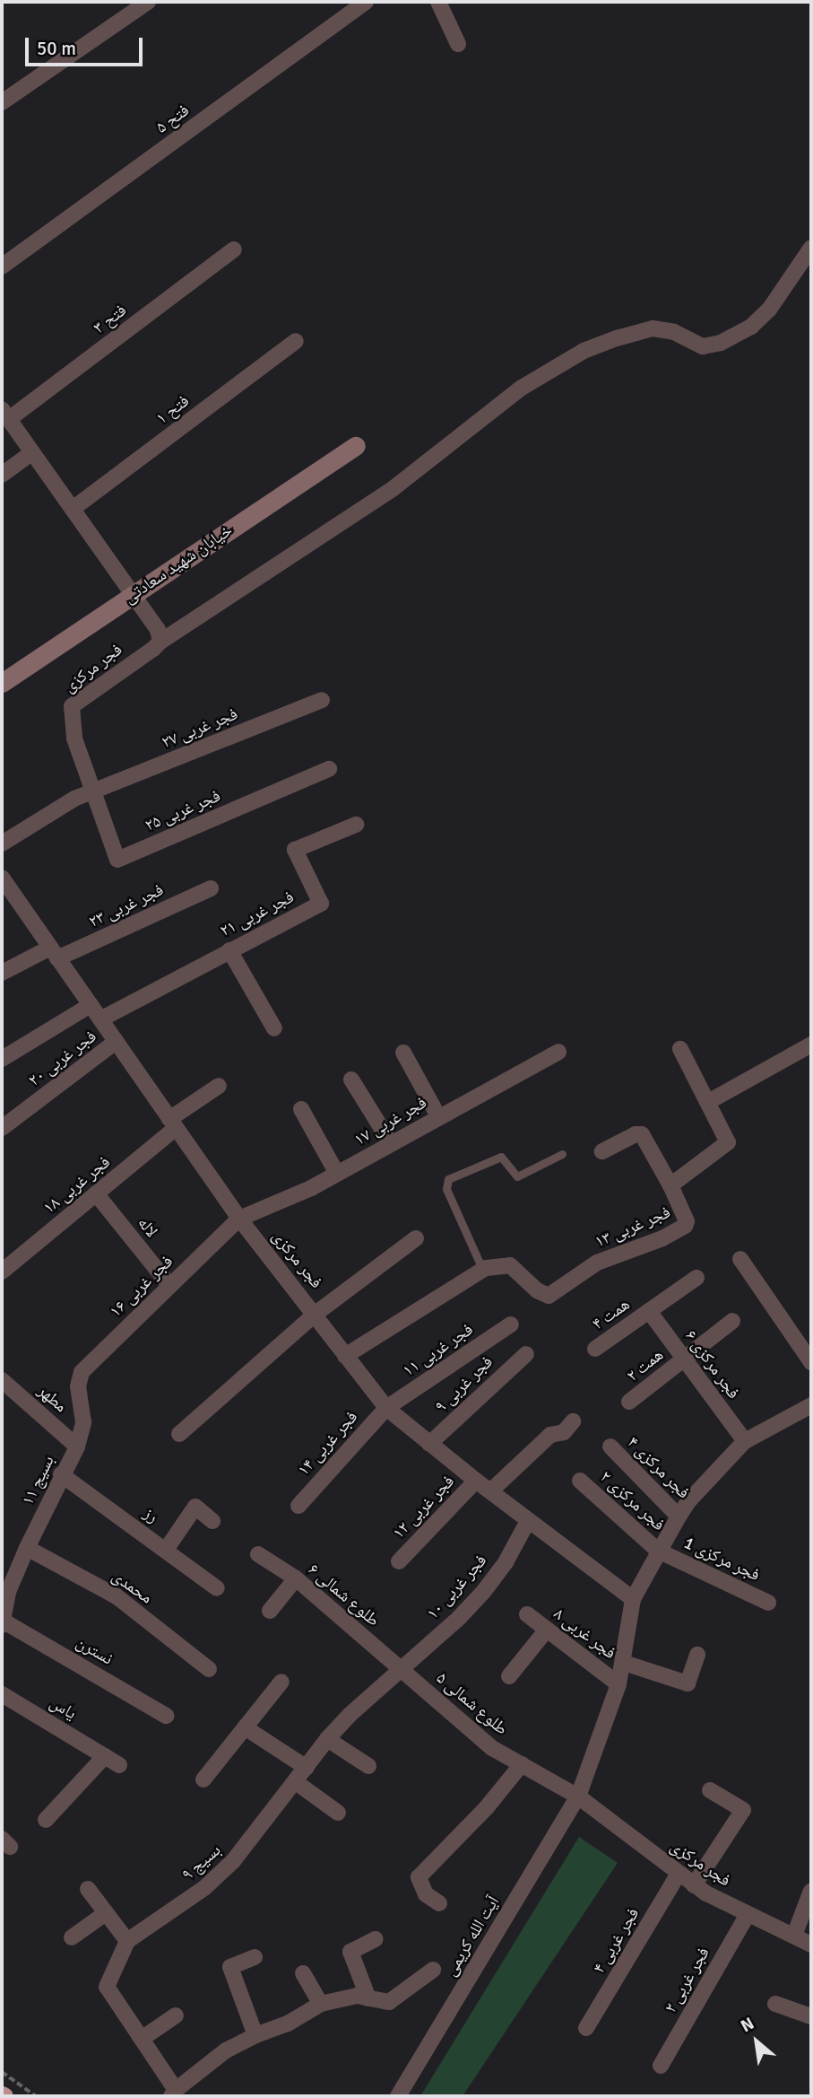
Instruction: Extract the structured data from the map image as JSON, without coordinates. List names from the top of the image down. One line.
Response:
{"streets":{"main road":["خیابان شهید سعادتی"],"street":["فتح ۵","فتح ۳","فتح ۱","فجر مرکزی","فجر غربی ۲۷","فجر غربی ۲۵","فجر غربی ۲۳","فجر غربی ۲۱","فجر غربی ۲۰","فجر غربی ۱۷","فجر غربی ۱۸","لاله","فجر غربی ۱۳","فجر غربی ۱۶","همت ۴","فجر غربی ۱۱","فجر مرکزی ۶","همت ۲","فجر غربی ۹","مطهر","فجر غربی ۱۴","فجر مرکزی ۴","بسیج ۱۱","فجر مرکزی ۲","فجر غربی ۱۲","رز","فجر مرکزی 1","محمدی","فجر غربی ۱۰","طلوع شمالی ۶","فجر غربی ۸","نسترن","طلوع شمالی ۵","یاس","بسیج ۹","آیت الله کریمی","فجر غربی ۴","فجر غربی ۲"]},"crossings":[["فجر مرکزی","فجر غربی ۲۷"],["فجر مرکزی","فجر غربی ۲۵"],["فجر مرکزی","فجر غربی ۲۳"],["فجر مرکزی","فجر غربی ۲۱"],["فجر مرکزی","فجر غربی ۲۰"],["فجر مرکزی","فجر غربی ۱۷"],["فجر مرکزی","فجر غربی ۱۸"],["فجر مرکزی","فجر غربی ۱۳"],["فجر مرکزی","فجر غربی ۱۶"],["فجر مرکزی","فجر غربی ۱۱"],["فجر مرکزی","فجر غربی ۹"],["فجر مرکزی","فجر غربی ۱۴"],["فجر مرکزی","فجر غربی ۱۲"],["فجر مرکزی","فجر غربی ۱۰"],["فجر مرکزی","طلوع شمالی ۵"],["فجر مرکزی","آیت الله کریمی"],["فجر مرکزی","فجر غربی ۴"],["فجر مرکزی","فجر غربی ۲"],["فجر غربی ۲۷","فجر غربی ۲۵"],["فجر غربی ۱۷","فجر غربی ۱۶"],["فجر غربی ۱۸","لاله"],["لاله","فجر غربی ۱۶"],["فجر غربی ۱۶","بسیج ۱۱"],["همت ۴","فجر مرکزی ۶"],["فجر غربی ۱۱","فجر غربی ۱۴"],["فجر مرکزی ۶","همت ۲"],["مطهر","بسیج ۱۱"],["بسیج ۱۱","رز"],["بسیج ۱۱","محمدی"],["بسیج ۱۱","نسترن"],["فجر مرکزی ۲","فجر مرکزی 1"],["فجر غربی ۱۰","طلوع شمالی ۶"],["فجر غربی ۱۰","طلوع شمالی ۵"],["فجر غربی ۱۰","بسیج ۹"],["طلوع شمالی ۶","طلوع شمالی ۵"],["طلوع شمالی ۶","بسیج ۹"],["فجر غربی ۸","آیت الله کریمی"],["طلوع شمالی ۵","بسیج ۹"],["طلوع شمالی ۵","آیت الله کریمی"]],"scale_bar":"50 m","north":"top left"}
